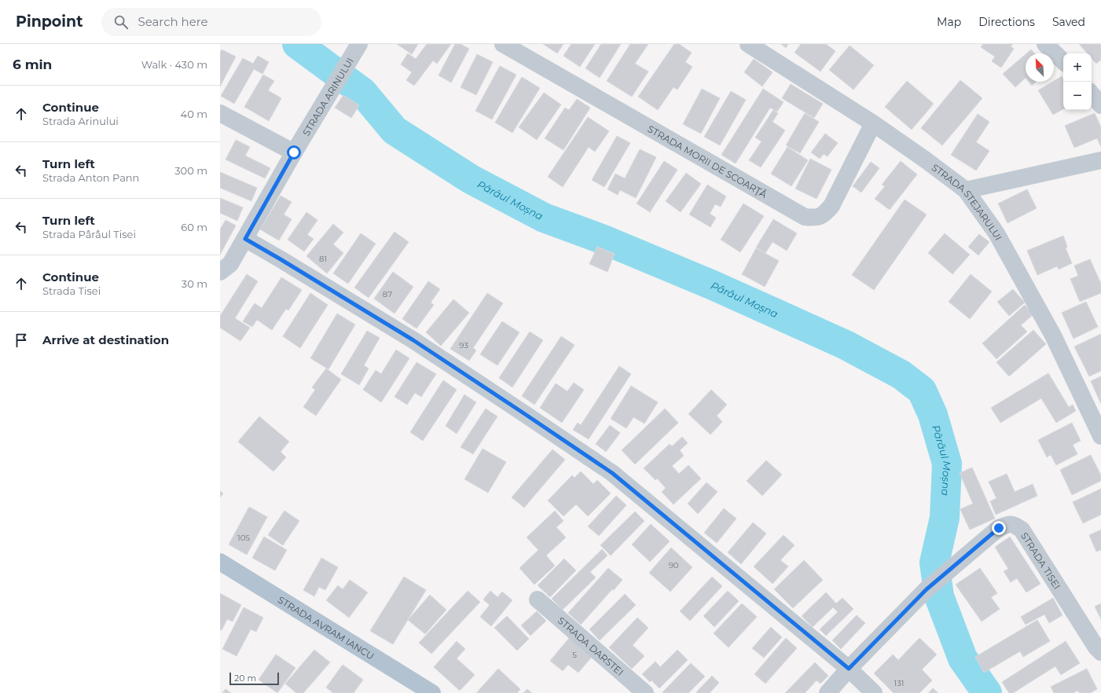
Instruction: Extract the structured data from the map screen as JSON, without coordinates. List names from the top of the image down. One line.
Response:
{"streets":{"main road":["STRADA AVRAM IANCU"],"street":["STRADA ARINULUI","STRADA MORII DE SCOARŢĂ","STRADA STEJARULUI","STRADA TISEI","STRADA DARSTEI"]},"crossings":[["STRADA MORII DE SCOARŢĂ","STRADA STEJARULUI"]],"water":["Pârâul Moșna"],"house_numbers":["81","87","93","105","90","5","131"],"scale_bar":"20 m","north":"top left","page":{"header":"Pinpoint","search":"Search here","nav":["Map","Directions","Saved"],"heading":["6 min","Walk · 430 m"],"map_buttons":["+","−"],"list":[["Continue","Strada Arinului","40 m"],["Turn left","Strada Anton Pann","300 m"],["Turn left","Strada Pârâul Tisei","60 m"],["Continue","Strada Tisei","30 m"],"Arrive at destination"],"scale":"20 m"}}
